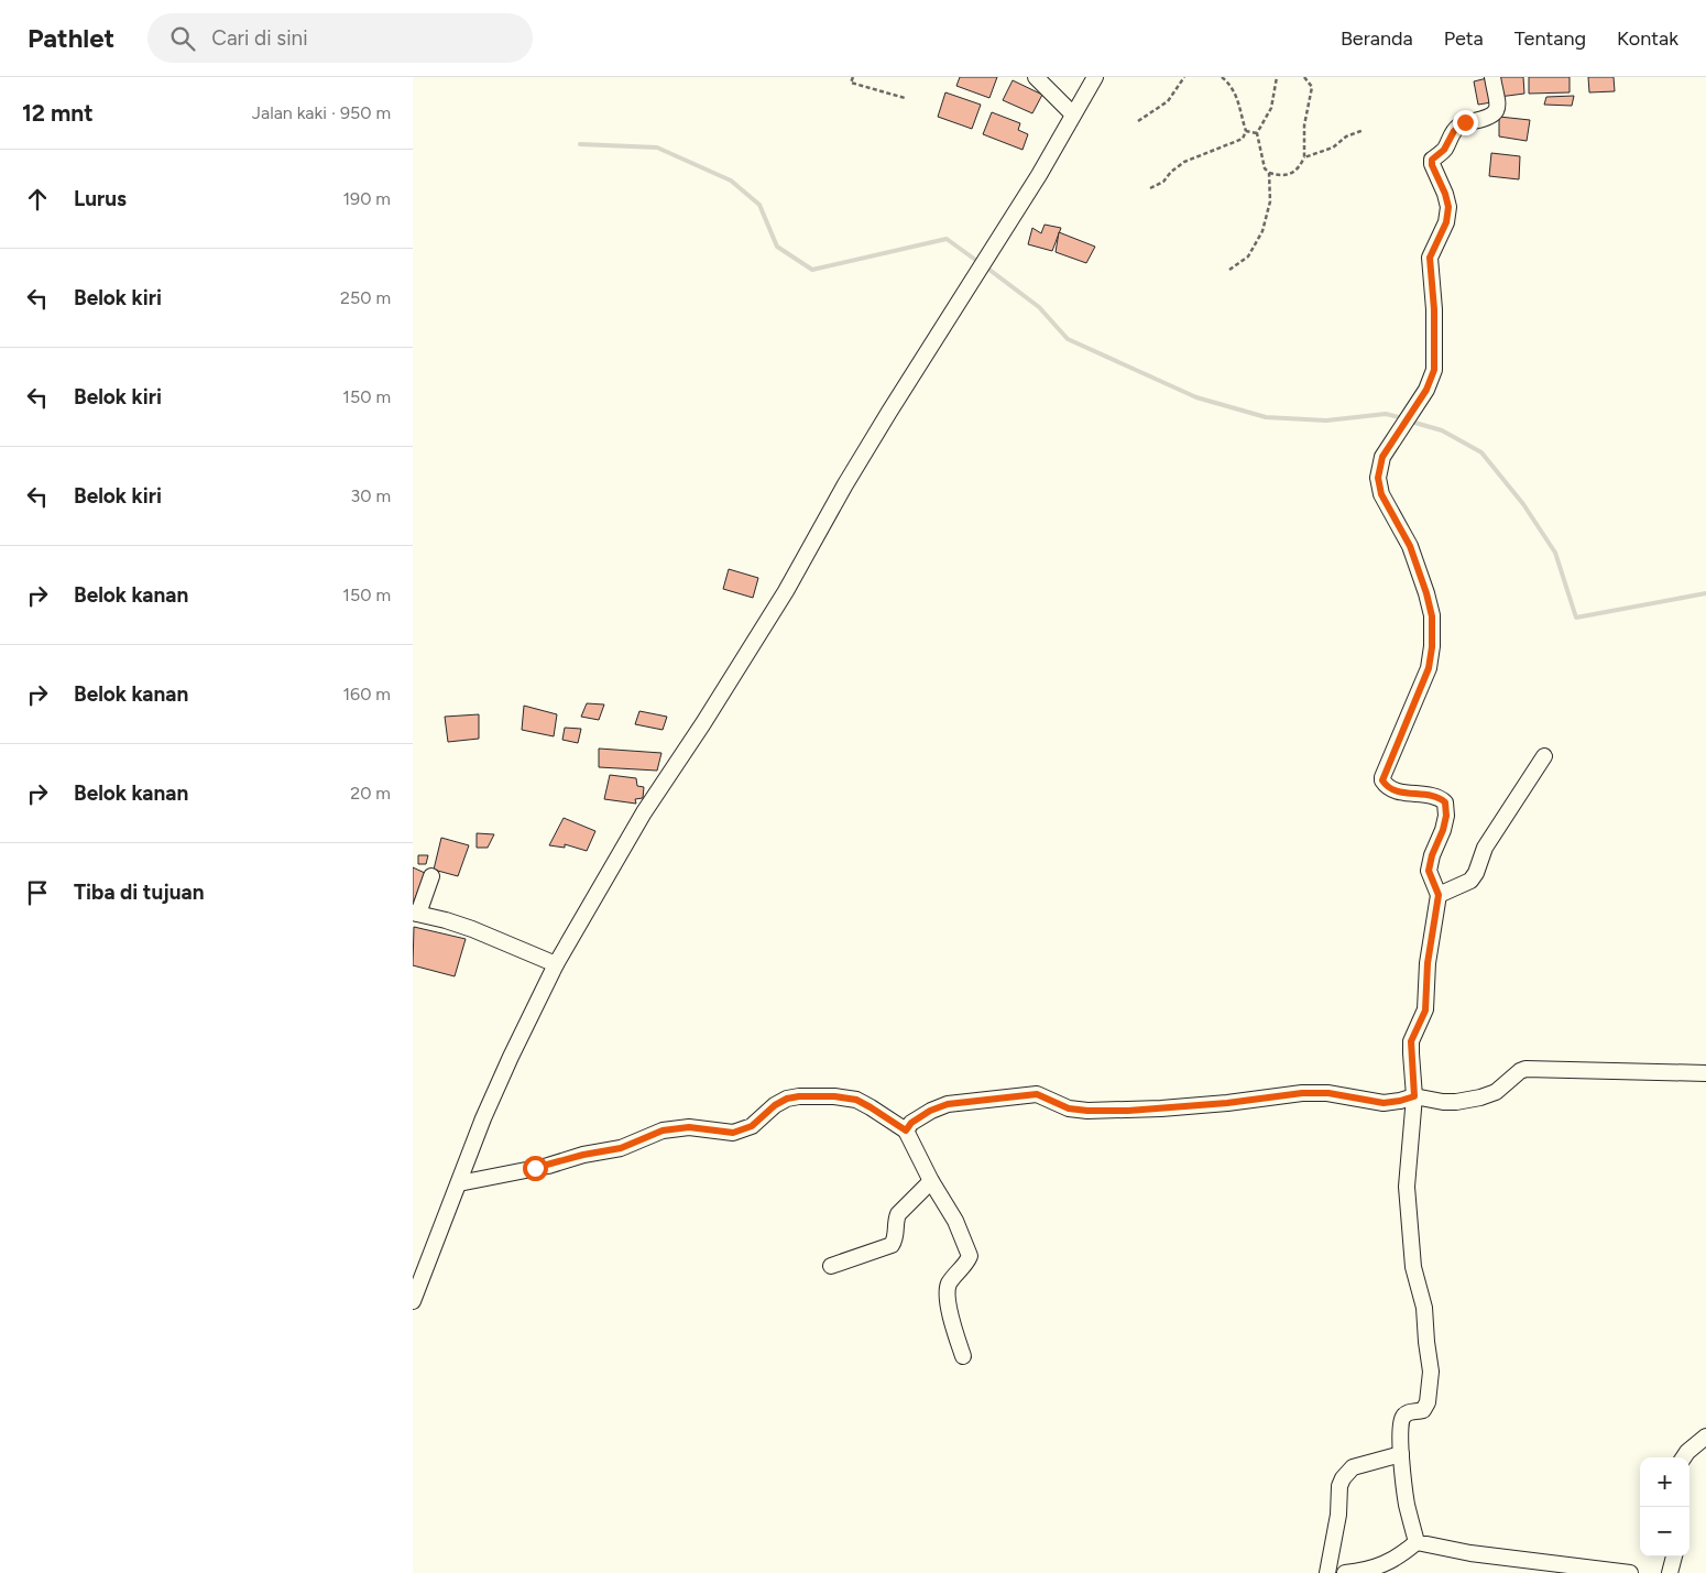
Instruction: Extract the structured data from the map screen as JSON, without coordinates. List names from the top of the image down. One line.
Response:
{"page":{"header":"Pathlet","search":"Cari di sini","nav":["Beranda","Peta","Tentang","Kontak"],"heading":["12 mnt","Jalan kaki · 950 m"],"list":[["Lurus","190 m"],["Belok kiri","250 m"],["Belok kiri","150 m"],["Belok kiri","30 m"],["Belok kanan","150 m"],["Belok kanan","160 m"],["Belok kanan","20 m"],"Tiba di tujuan"],"map_buttons":["+","−"]}}
